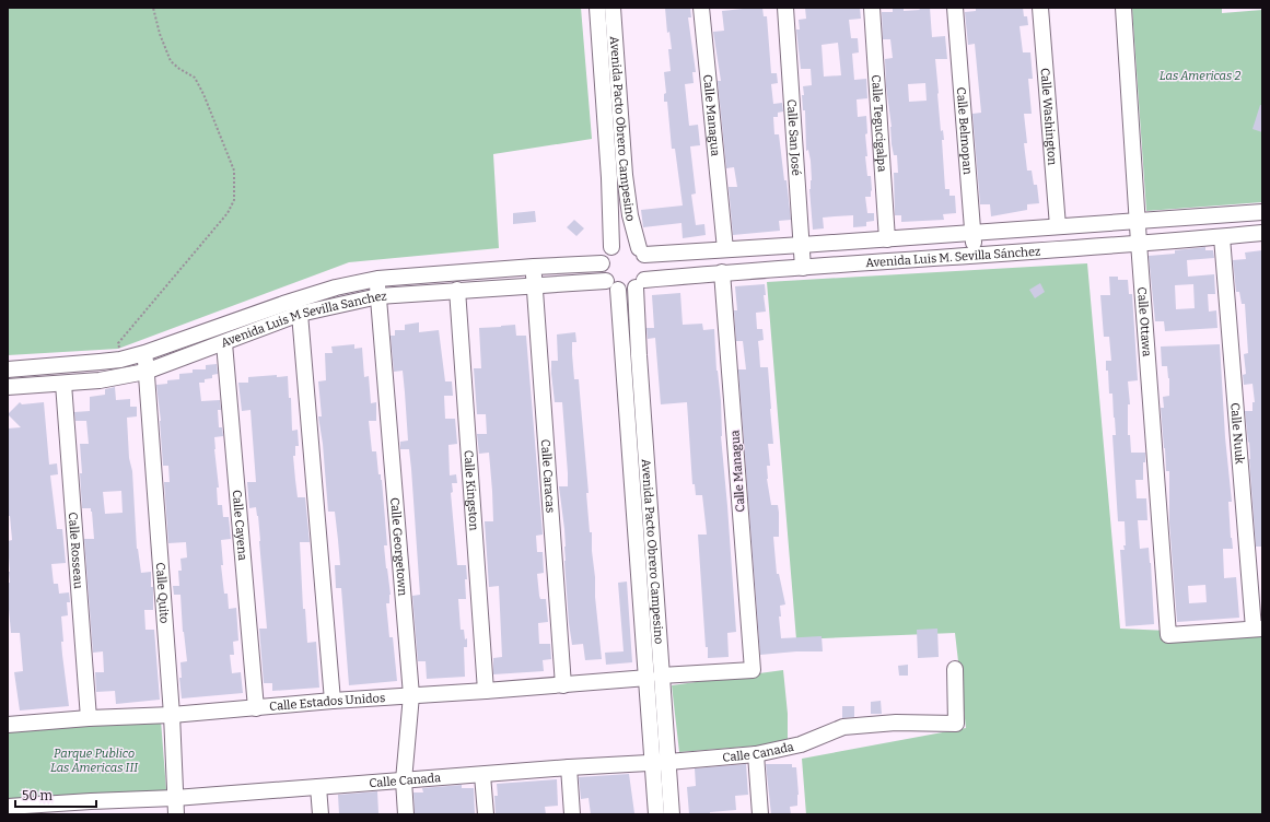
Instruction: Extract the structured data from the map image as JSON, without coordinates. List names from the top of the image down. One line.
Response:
{"streets":{"street":["Calle Managua","Calle Washington","Calle Tegucigalpa","Avenida Pacto Obrero Campesino","Calle Belmopan","Calle San José","Avenida Luis M. Sevilla Sánchez","Avenida Luis M Sevilla Sanchez","Calle Ottawa","Calle Nuuk","Calle Caracas","Calle Kingston","Calle Cayena","Calle Georgetown","Calle Rosseau","Calle Quito","Calle Estados Unidos","Calle Canada"]},"crossings":[["Calle Managua","Avenida Luis M. Sevilla Sánchez"],["Calle Managua","Calle Estados Unidos"],["Calle Washington","Avenida Luis M. Sevilla Sánchez"],["Calle Tegucigalpa","Avenida Luis M. Sevilla Sánchez"],["Avenida Pacto Obrero Campesino","Avenida Luis M. Sevilla Sánchez"],["Avenida Pacto Obrero Campesino","Avenida Luis M Sevilla Sanchez"],["Avenida Pacto Obrero Campesino","Calle Estados Unidos"],["Avenida Pacto Obrero Campesino","Calle Canada"],["Calle Belmopan","Avenida Luis M. Sevilla Sánchez"],["Calle San José","Avenida Luis M. Sevilla Sánchez"],["Avenida Luis M. Sevilla Sánchez","Avenida Luis M Sevilla Sanchez"],["Avenida Luis M. Sevilla Sánchez","Calle Ottawa"],["Avenida Luis M. Sevilla Sánchez","Calle Nuuk"],["Avenida Luis M Sevilla Sanchez","Calle Caracas"],["Avenida Luis M Sevilla Sanchez","Calle Kingston"],["Avenida Luis M Sevilla Sanchez","Calle Cayena"],["Avenida Luis M Sevilla Sanchez","Calle Georgetown"],["Avenida Luis M Sevilla Sanchez","Calle Rosseau"],["Avenida Luis M Sevilla Sanchez","Calle Quito"],["Calle Ottawa","Calle Nuuk"],["Calle Caracas","Calle Estados Unidos"],["Calle Kingston","Calle Estados Unidos"],["Calle Cayena","Calle Estados Unidos"],["Calle Georgetown","Calle Estados Unidos"],["Calle Georgetown","Calle Canada"],["Calle Rosseau","Calle Estados Unidos"],["Calle Quito","Calle Estados Unidos"],["Calle Quito","Calle Canada"]],"parks":["Las Americas 2","Parque Publico Las Americas III"],"scale_bar":"50 m"}
